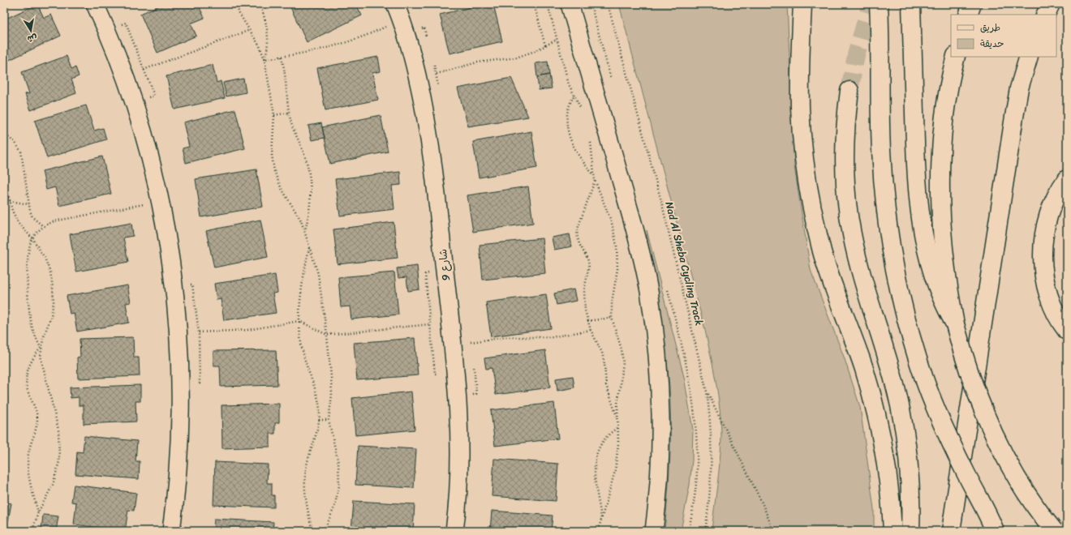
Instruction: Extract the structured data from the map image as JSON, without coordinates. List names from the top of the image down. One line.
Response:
{"streets":{"street":["شارع 9"],"path":["Nad Al Sheba Cycling Track"]},"legend":["طريق","حديقة"],"north":"bottom"}
